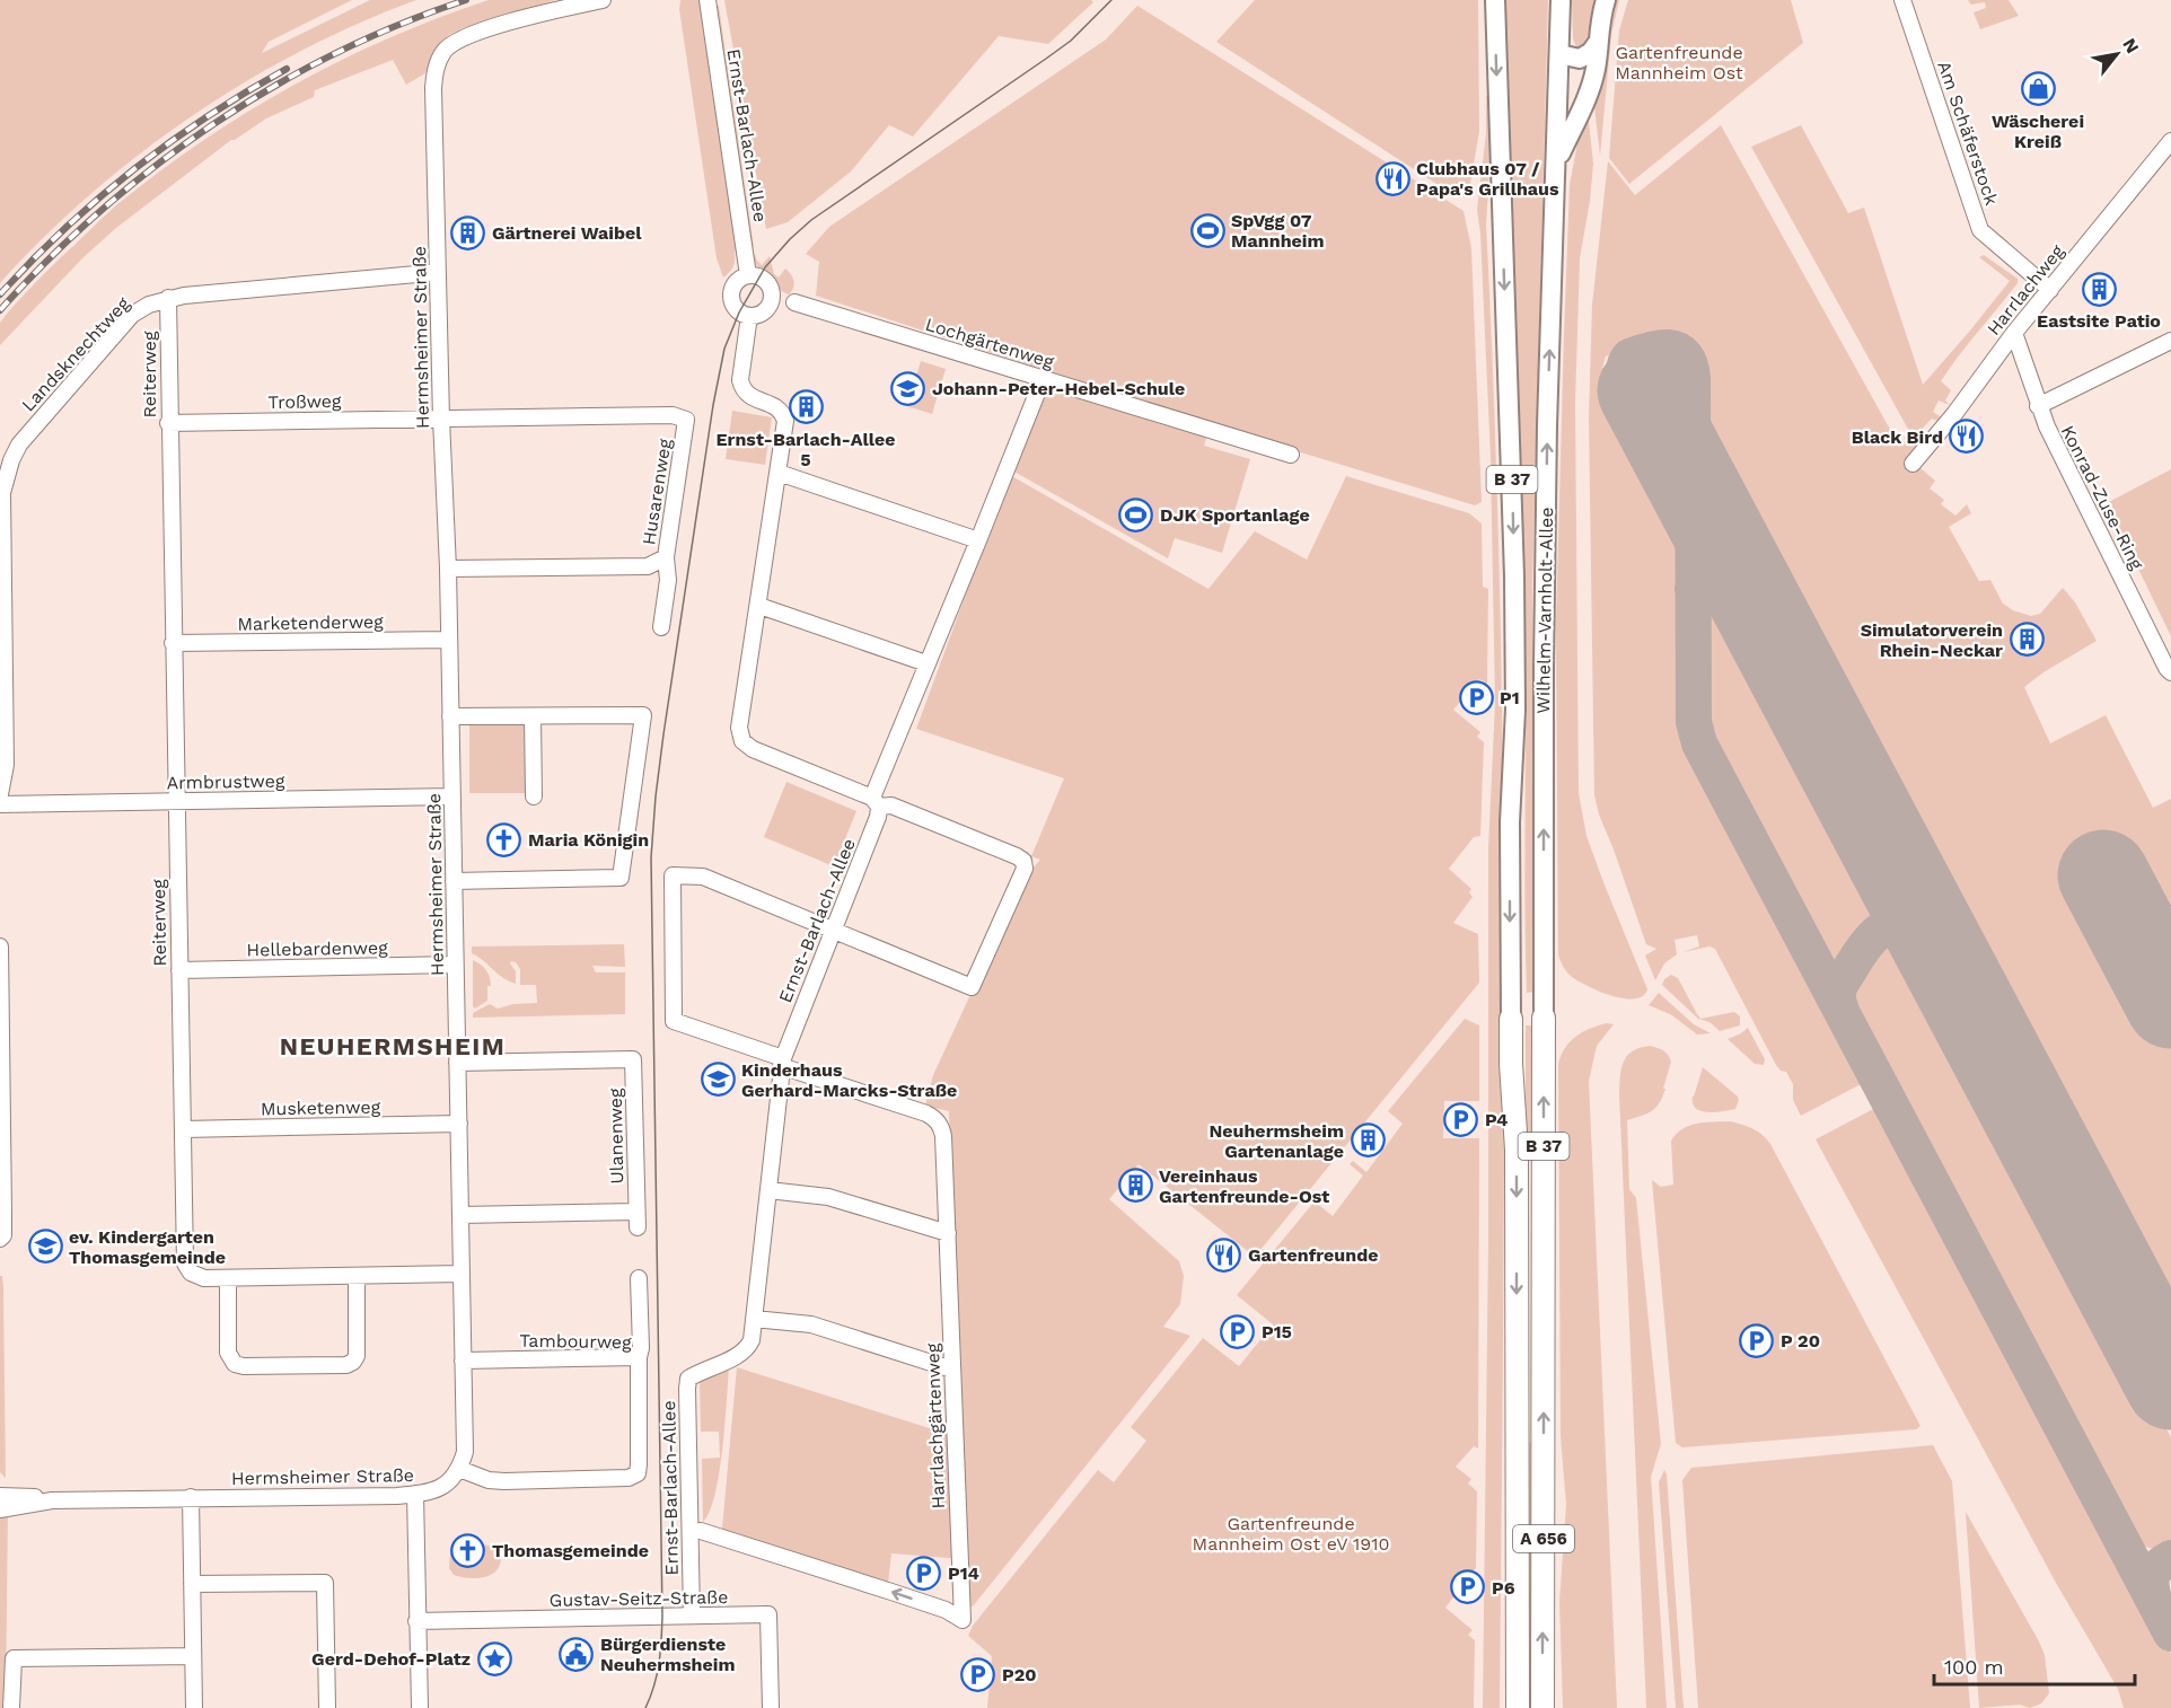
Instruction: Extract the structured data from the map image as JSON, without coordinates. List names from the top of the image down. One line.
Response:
{"streets":{"highway":["B 37","Wilhelm-Varnholt-Allee","A 656"],"street":["Am Schäferstock","Ernst-Barlach-Allee","Harrlachweg","Hermsheimer Straße","Lochgärtenweg","Landsknechtweg","Reiterweg","Troßweg","Husarenweg","Konrad-Zuse-Ring","Marketenderweg","Armbrustweg","Hellebardenweg","Musketenweg","Ulanenweg","Tambourweg","Harrlachgärtenweg","Gustav-Seitz-Straße"]},"crossings":[["Am Schäferstock","Harrlachweg"],["Ernst-Barlach-Allee","Lochgärtenweg"],["Ernst-Barlach-Allee","Harrlachgärtenweg"],["Ernst-Barlach-Allee","Gustav-Seitz-Straße"],["Harrlachweg","Konrad-Zuse-Ring"],["Hermsheimer Straße","Landsknechtweg"],["Hermsheimer Straße","Reiterweg"],["Hermsheimer Straße","Troßweg"],["Hermsheimer Straße","Husarenweg"],["Hermsheimer Straße","Marketenderweg"],["Hermsheimer Straße","Armbrustweg"],["Hermsheimer Straße","Hellebardenweg"],["Hermsheimer Straße","Musketenweg"],["Hermsheimer Straße","Ulanenweg"],["Hermsheimer Straße","Tambourweg"],["Landsknechtweg","Reiterweg"],["Reiterweg","Troßweg"],["Reiterweg","Marketenderweg"],["Reiterweg","Armbrustweg"],["Reiterweg","Hellebardenweg"],["Reiterweg","Musketenweg"],["Troßweg","Husarenweg"],["Wilhelm-Varnholt-Allee","A 656"]],"districts":["NEUHERMSHEIM"],"parks":["Gartenfreunde Mannheim Ost","Gartenfreunde Mannheim Ost eV 1910"],"places":{"shop":["Wäscherei Kreiß"],"restaurant":["Clubhaus 07 / Papa's Grillhaus","Black Bird","Gartenfreunde"],"sports":["SpVgg 07 Mannheim","DJK Sportanlage"],"building":["Gärtnerei Waibel","Eastsite Patio","Ernst-Barlach-Allee 5","Simulatorverein Rhein-Neckar","Neuhermsheim Gartenanlage","Vereinhaus Gartenfreunde-Ost"],"school or university":["Johann-Peter-Hebel-Schule","Kinderhaus Gerhard-Marcks-Straße","ev. Kindergarten Thomasgemeinde"],"parking":["P1","P4","P15","P 20","P14","P6","P20"],"church":["Maria Königin","Thomasgemeinde"],"public building":["Bürgerdienste Neuhermsheim"],"place":["Gerd-Dehof-Platz"]},"scale_bar":"100 m","north":"top right"}
